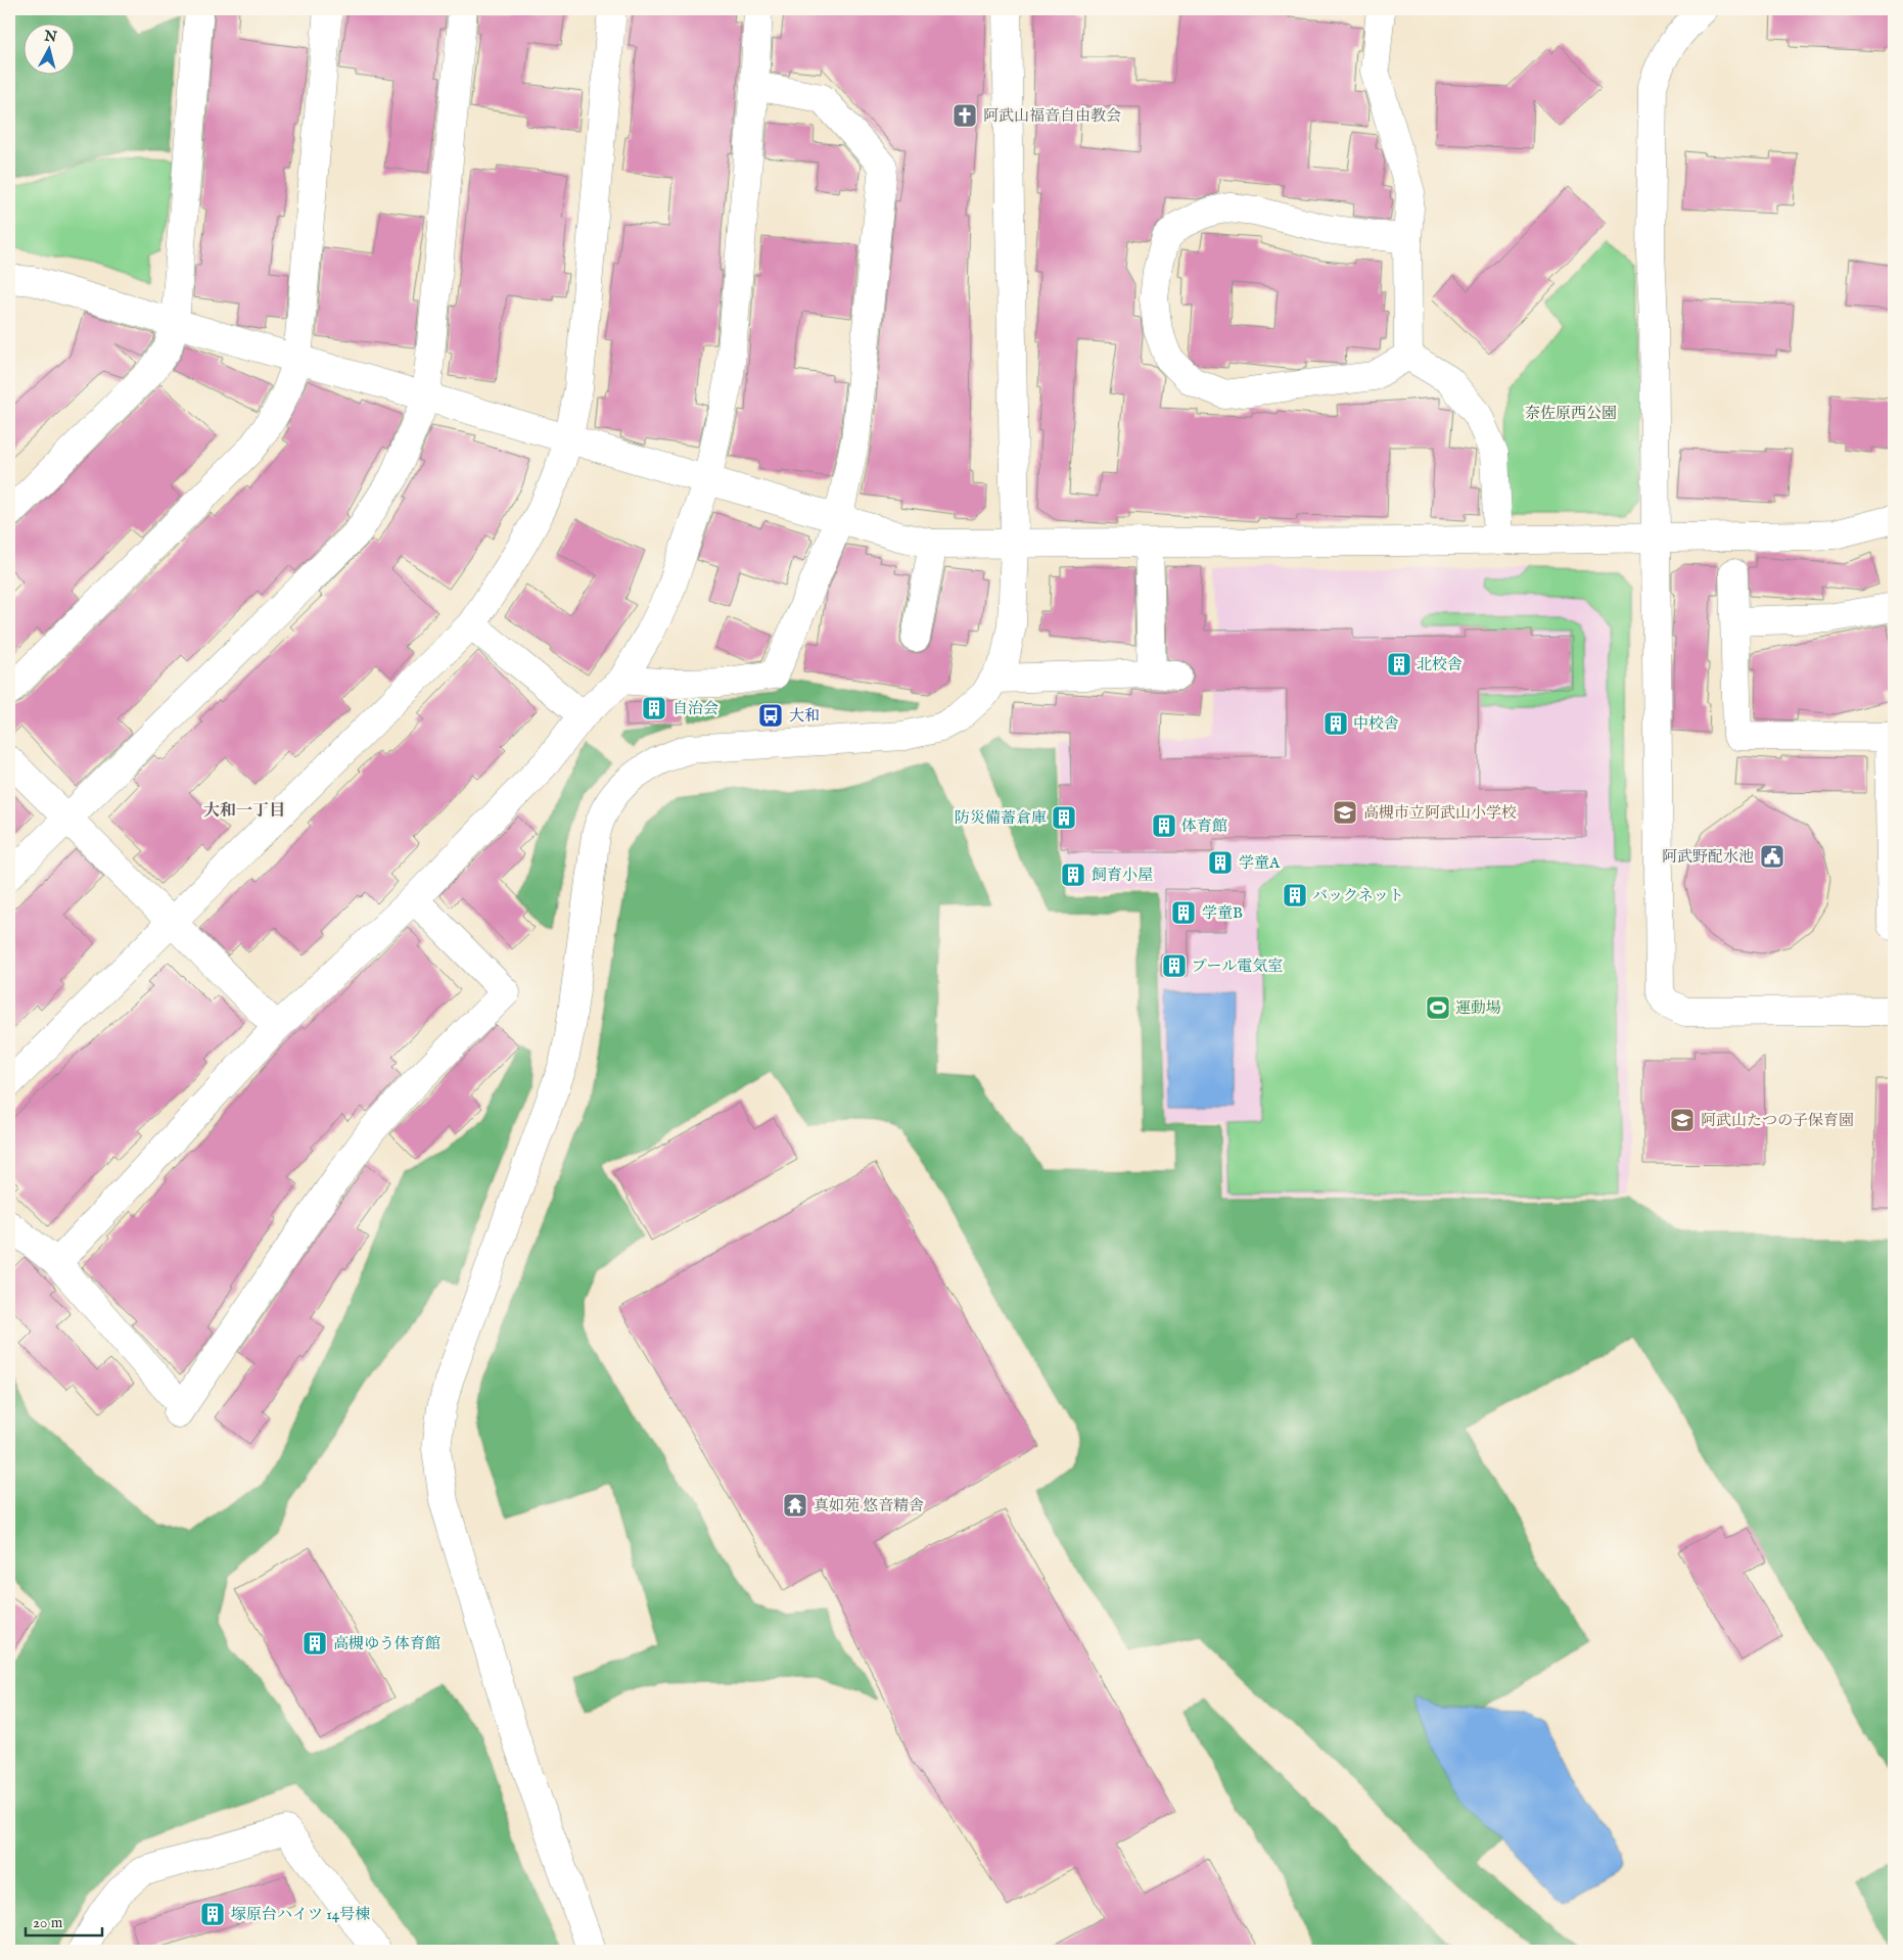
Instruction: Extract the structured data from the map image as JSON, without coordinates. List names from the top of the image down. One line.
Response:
{"districts":["大和一丁目"],"parks":["奈佐原西公園"],"places":{"church":["阿武山福音自由教会"],"building":["北校舎","自治会","中校舎","防災備蓄倉庫","体育館","学童A","飼育小屋","バックネット","学童B","プール電気室","高槻ゆう体育館","塚原台ハイツ 14号棟"],"bus stop":["大和"],"school or university":["高槻市立阿武山小学校","阿武山たつの子保育園"],"public building":["阿武野配水池"],"sports":["運動場"],"temple":["真如苑 悠音精舎"]},"scale_bar":"20 m","north":"top"}
